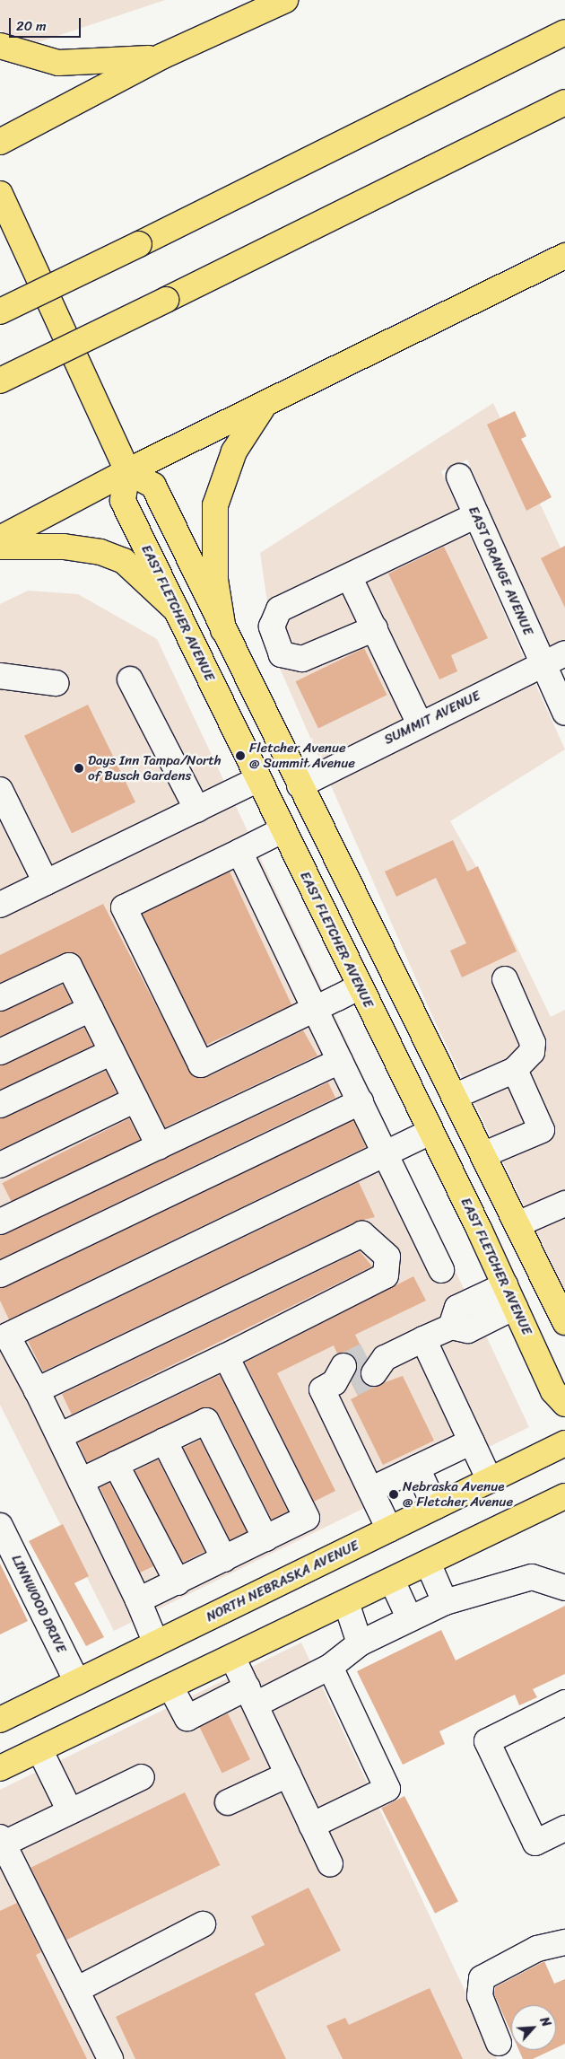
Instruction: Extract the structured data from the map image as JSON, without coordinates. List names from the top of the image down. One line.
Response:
{"streets":{"main road":["EAST FLETCHER AVENUE","NORTH NEBRASKA AVENUE"],"street":["EAST ORANGE AVENUE","SUMMIT AVENUE","LINNWOOD DRIVE"]},"crossings":[["EAST ORANGE AVENUE","SUMMIT AVENUE"],["NORTH NEBRASKA AVENUE","LINNWOOD DRIVE"]],"places":["Fletcher Avenue @ Summit Avenue","Days Inn Tampa/North of Busch Gardens","Nebraska Avenue @ Fletcher Avenue"],"scale_bar":"20 m","north":"top right"}
